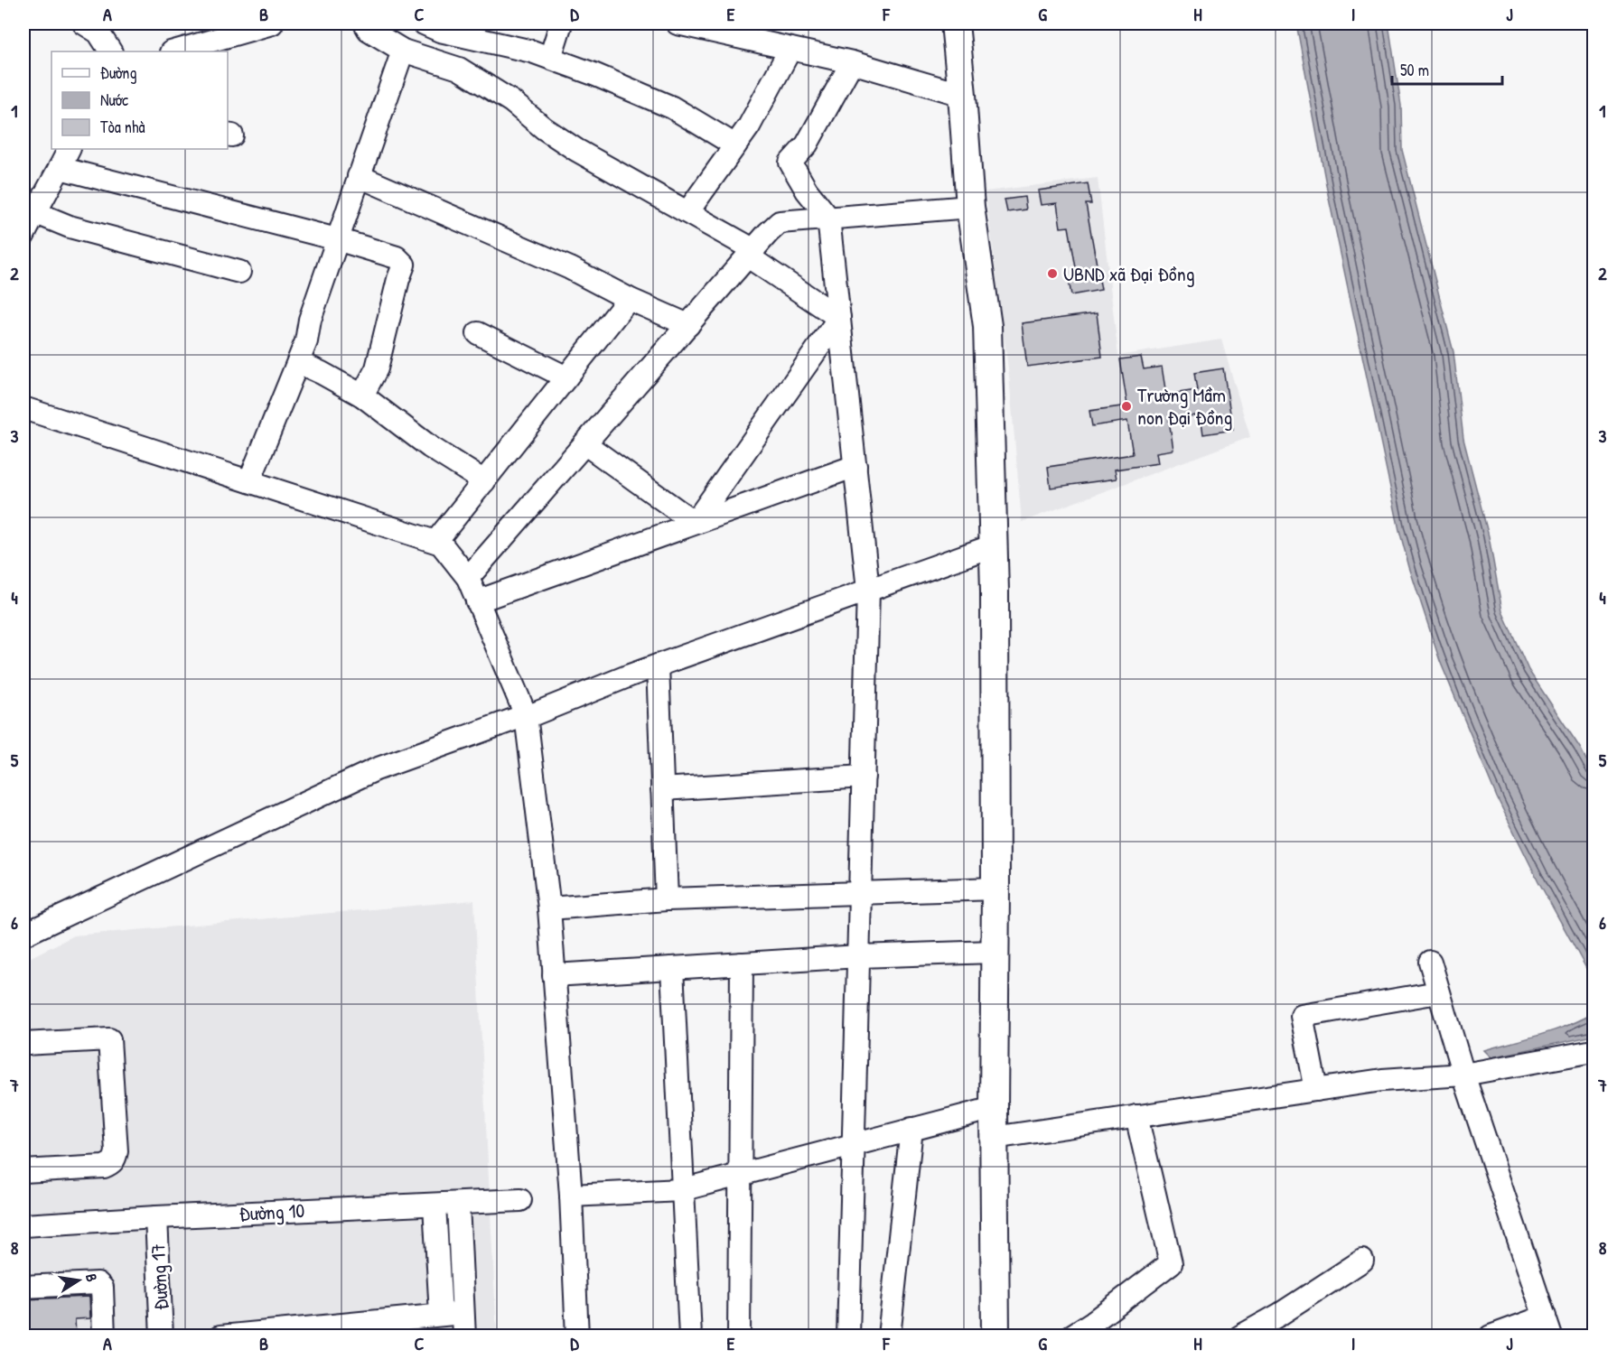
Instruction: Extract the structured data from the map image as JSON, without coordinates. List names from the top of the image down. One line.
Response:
{"streets":{"street":["Đường 10","Đường 17"]},"crossings":[["Đường 10","Đường 17"]],"places":["UBND xã Đại Đồng","Trường Mầm non Đại Đồng"],"legend":["Đường","Nước","Tòa nhà"],"scale_bar":"50 m","north":"right","grid":{"columns":["A","B","C","D","E","F","G","H","I","J"],"rows":["1","2","3","4","5","6","7","8"]}}
